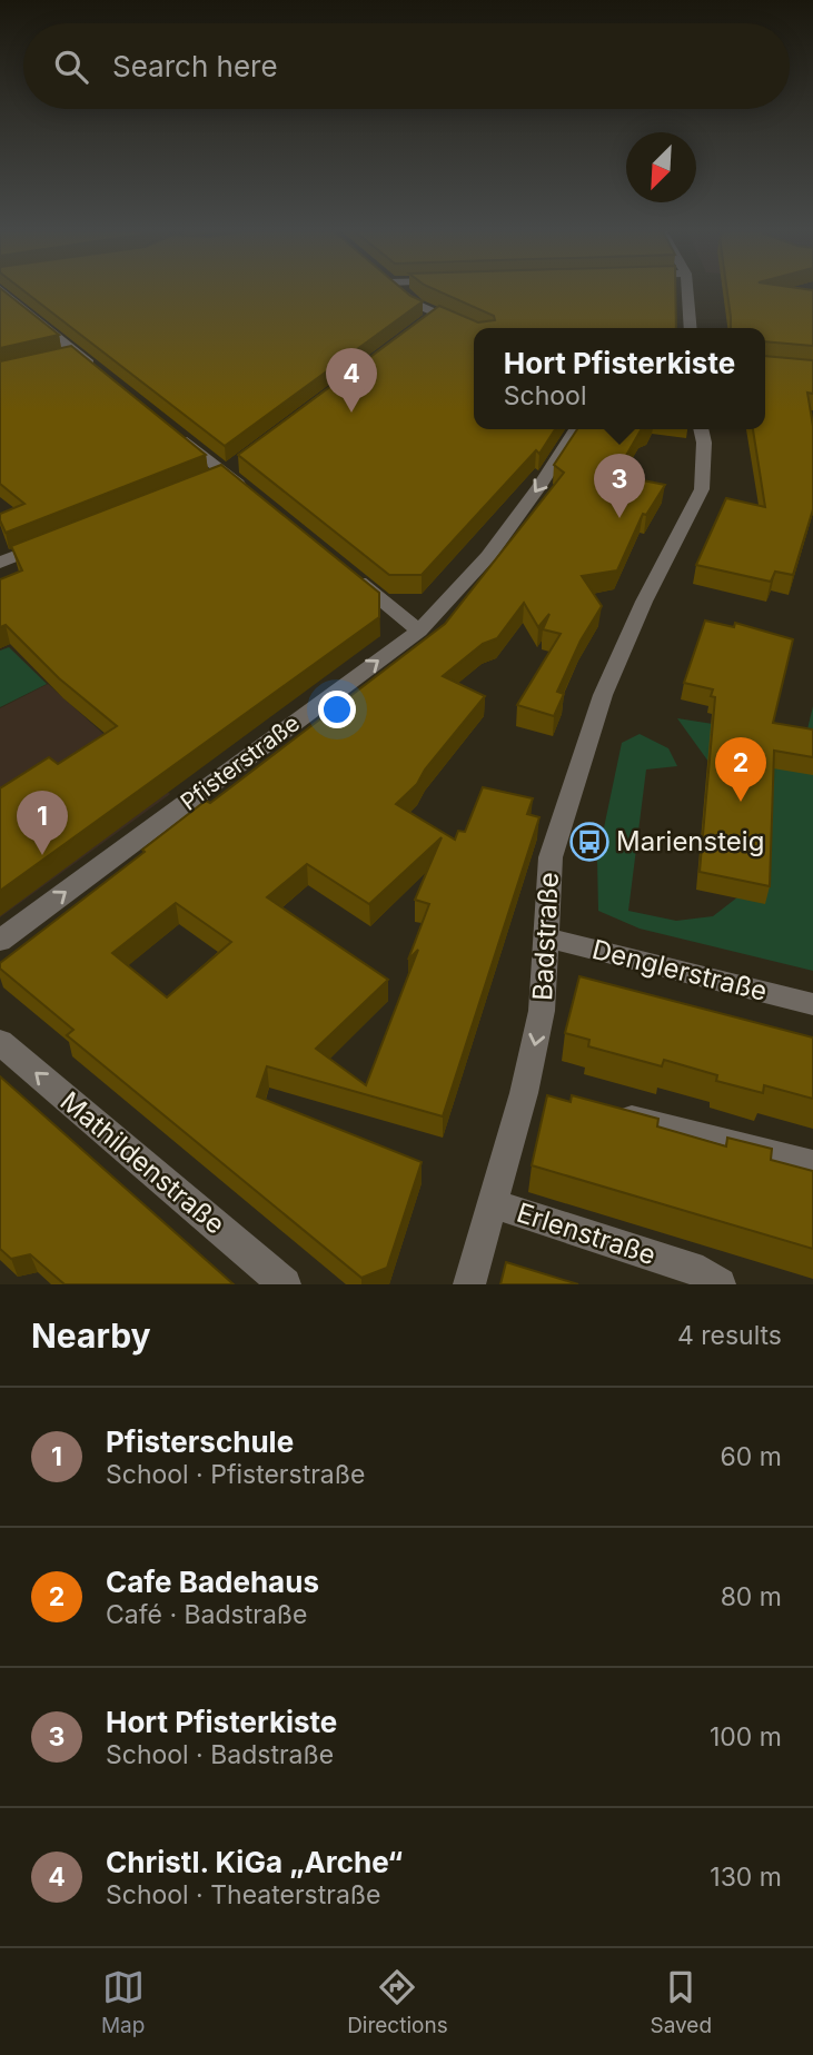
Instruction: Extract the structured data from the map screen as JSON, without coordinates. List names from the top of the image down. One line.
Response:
{"streets":{"street":["Pfisterstraße","Badstraße","Denglerstraße","Mathildenstraße","Erlenstraße"]},"crossings":[["Badstraße","Denglerstraße"],["Badstraße","Erlenstraße"]],"one_way":["Mathildenstraße"],"places":{"bus stop":["Mariensteig"]},"north":"bottom left","page":{"search":"Search here","popup":["Hort Pfisterkiste","School"],"pins":["4","3","2","1"],"heading":["Nearby","4 results"],"list":[{"mark":"1","name":"Pfisterschule","note":"School · Pfisterstraße","value":"60 m"},{"mark":"2","name":"Cafe Badehaus","note":"Café · Badstraße","value":"80 m"},{"mark":"3","name":"Hort Pfisterkiste","note":"School · Badstraße","value":"100 m"},{"mark":"4","name":"Christl. KiGa „Arche“","note":"School · Theaterstraße","value":"130 m"}],"nav":["Map","Directions","Saved"]}}
